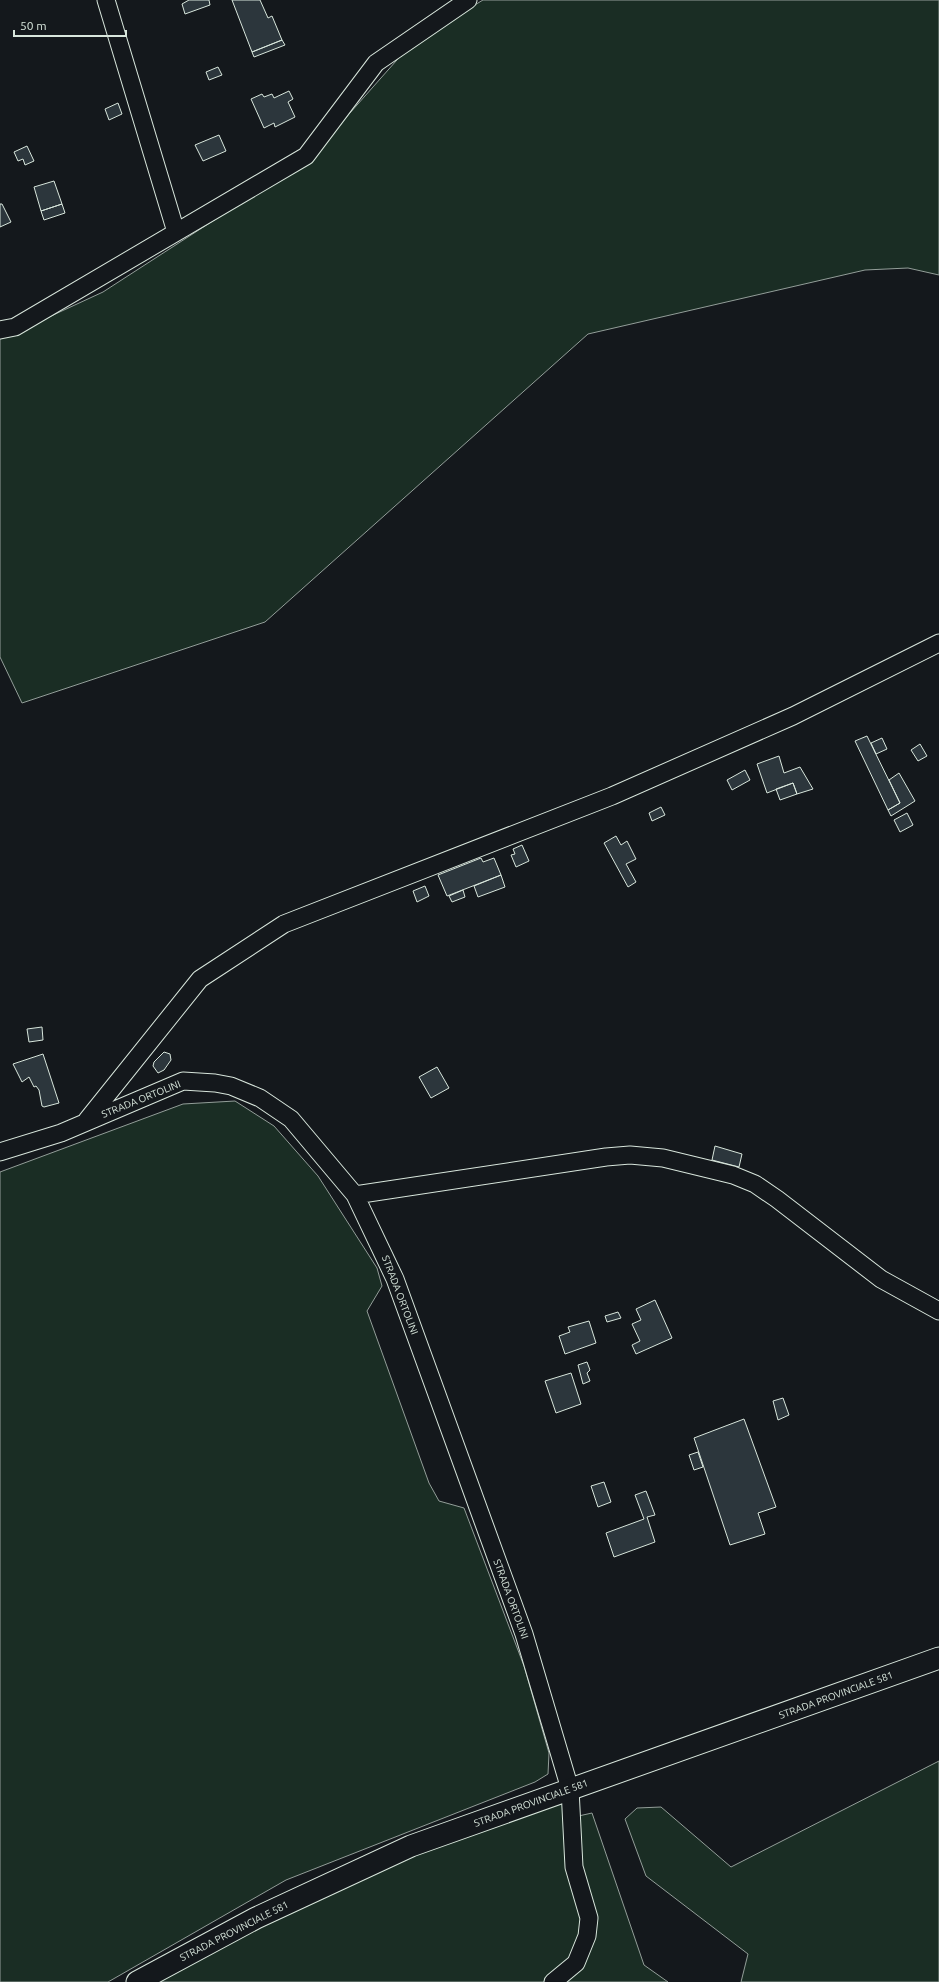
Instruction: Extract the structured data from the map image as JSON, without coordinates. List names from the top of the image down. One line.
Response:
{"streets":{"main road":["STRADA PROVINCIALE 581"],"street":["STRADA ORTOLINI"]},"crossings":[["STRADA ORTOLINI","STRADA PROVINCIALE 581"]],"scale_bar":"50 m"}
